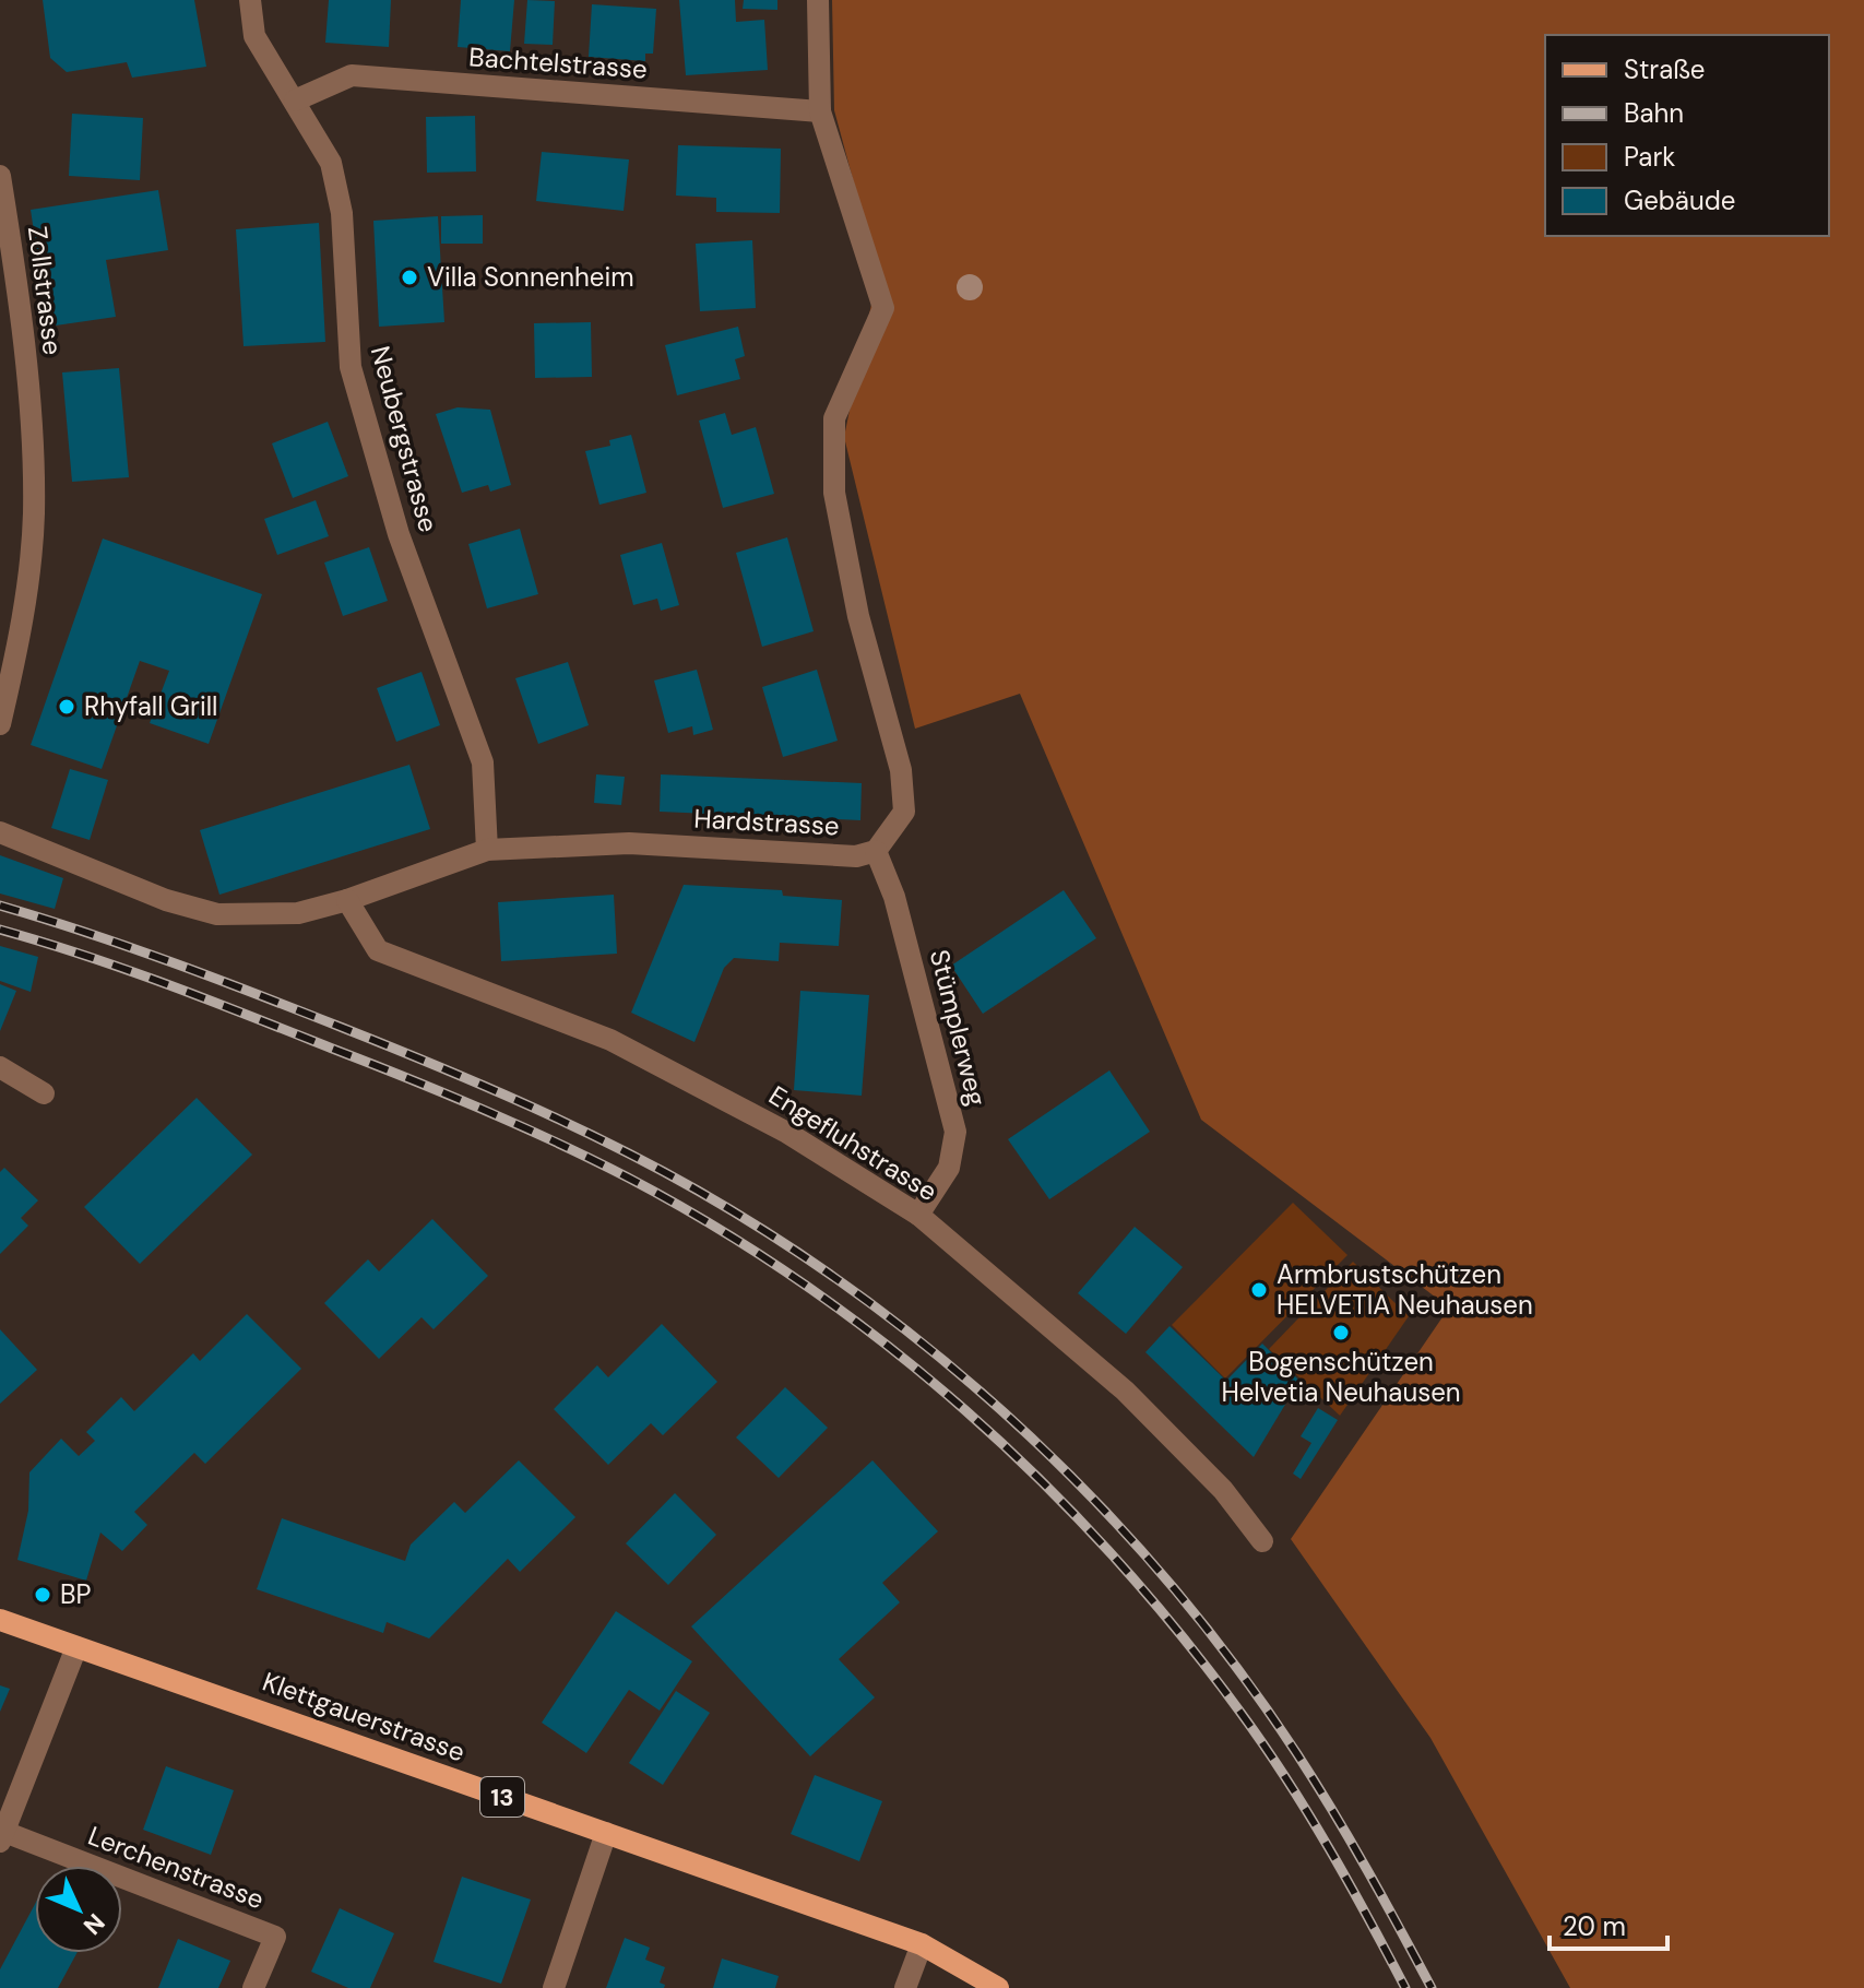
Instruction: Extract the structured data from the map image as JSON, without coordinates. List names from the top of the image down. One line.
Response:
{"streets":{"main road":["Klettgauerstrasse","13"],"street":["Bachtelstrasse","Zollstrasse","Neubergstrasse","Hardstrasse","Stümplerweg","Engefluhstrasse","Lerchenstrasse"]},"crossings":[["Bachtelstrasse","Neubergstrasse"],["Bachtelstrasse","Hardstrasse"],["Neubergstrasse","Hardstrasse"],["Hardstrasse","Stümplerweg"],["Hardstrasse","Engefluhstrasse"],["Stümplerweg","Engefluhstrasse"]],"places":["Villa Sonnenheim","Rhyfall Grill","Armbrustschützen HELVETIA Neuhausen","Bogenschützen Helvetia Neuhausen","BP"],"legend":["Straße","Bahn","Park","Gebäude"],"scale_bar":"20 m","north":"bottom right"}
